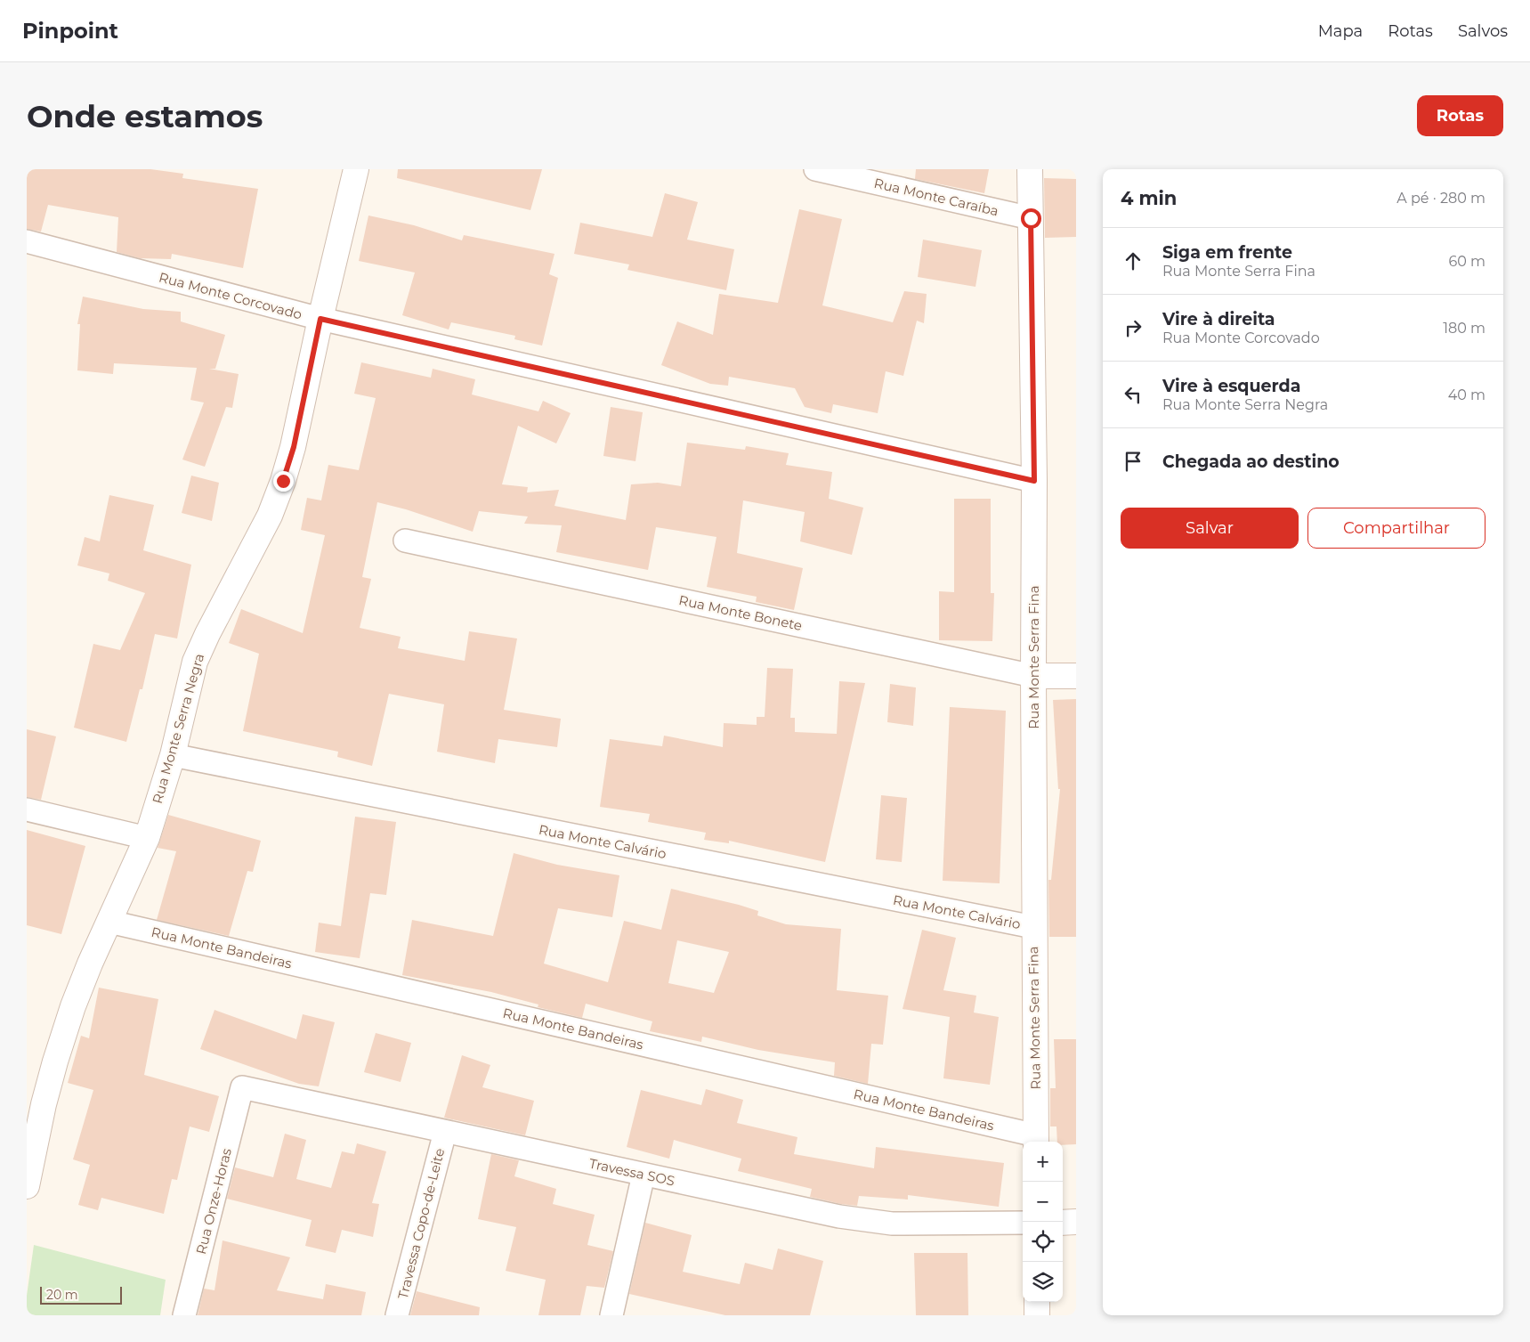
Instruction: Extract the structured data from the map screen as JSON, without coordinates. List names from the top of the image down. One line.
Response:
{"streets":{"street":["Rua Monte Caraíba","Rua Monte Corcovado","Rua Monte Bonete","Rua Monte Serra Fina","Rua Monte Serra Negra","Rua Monte Calvário","Rua Monte Bandeiras","Travessa SOS","Rua Onze-Horas","Travessa Copo-de-Leite"]},"crossings":[["Rua Monte Caraíba","Rua Monte Serra Fina"],["Rua Monte Corcovado","Rua Monte Serra Fina"],["Rua Monte Corcovado","Rua Monte Serra Negra"],["Rua Monte Bonete","Rua Monte Serra Fina"],["Rua Monte Serra Fina","Rua Monte Calvário"],["Rua Monte Serra Fina","Rua Monte Bandeiras"],["Rua Monte Serra Negra","Rua Monte Calvário"],["Rua Monte Serra Negra","Rua Monte Bandeiras"],["Travessa SOS","Rua Onze-Horas"],["Travessa SOS","Travessa Copo-de-Leite"]],"scale_bar":"20 m","page":{"header":"Pinpoint","nav":["Mapa","Rotas","Salvos"],"buttons":["Rotas",["Salvar","Compartilhar"]],"title":"Onde estamos","heading":["4 min","A pé · 280 m"],"list":[["Siga em frente","Rua Monte Serra Fina","60 m"],["Vire à direita","Rua Monte Corcovado","180 m"],["Vire à esquerda","Rua Monte Serra Negra","40 m"],"Chegada ao destino"],"map_buttons":["+","−"],"scale":"20 m"}}
